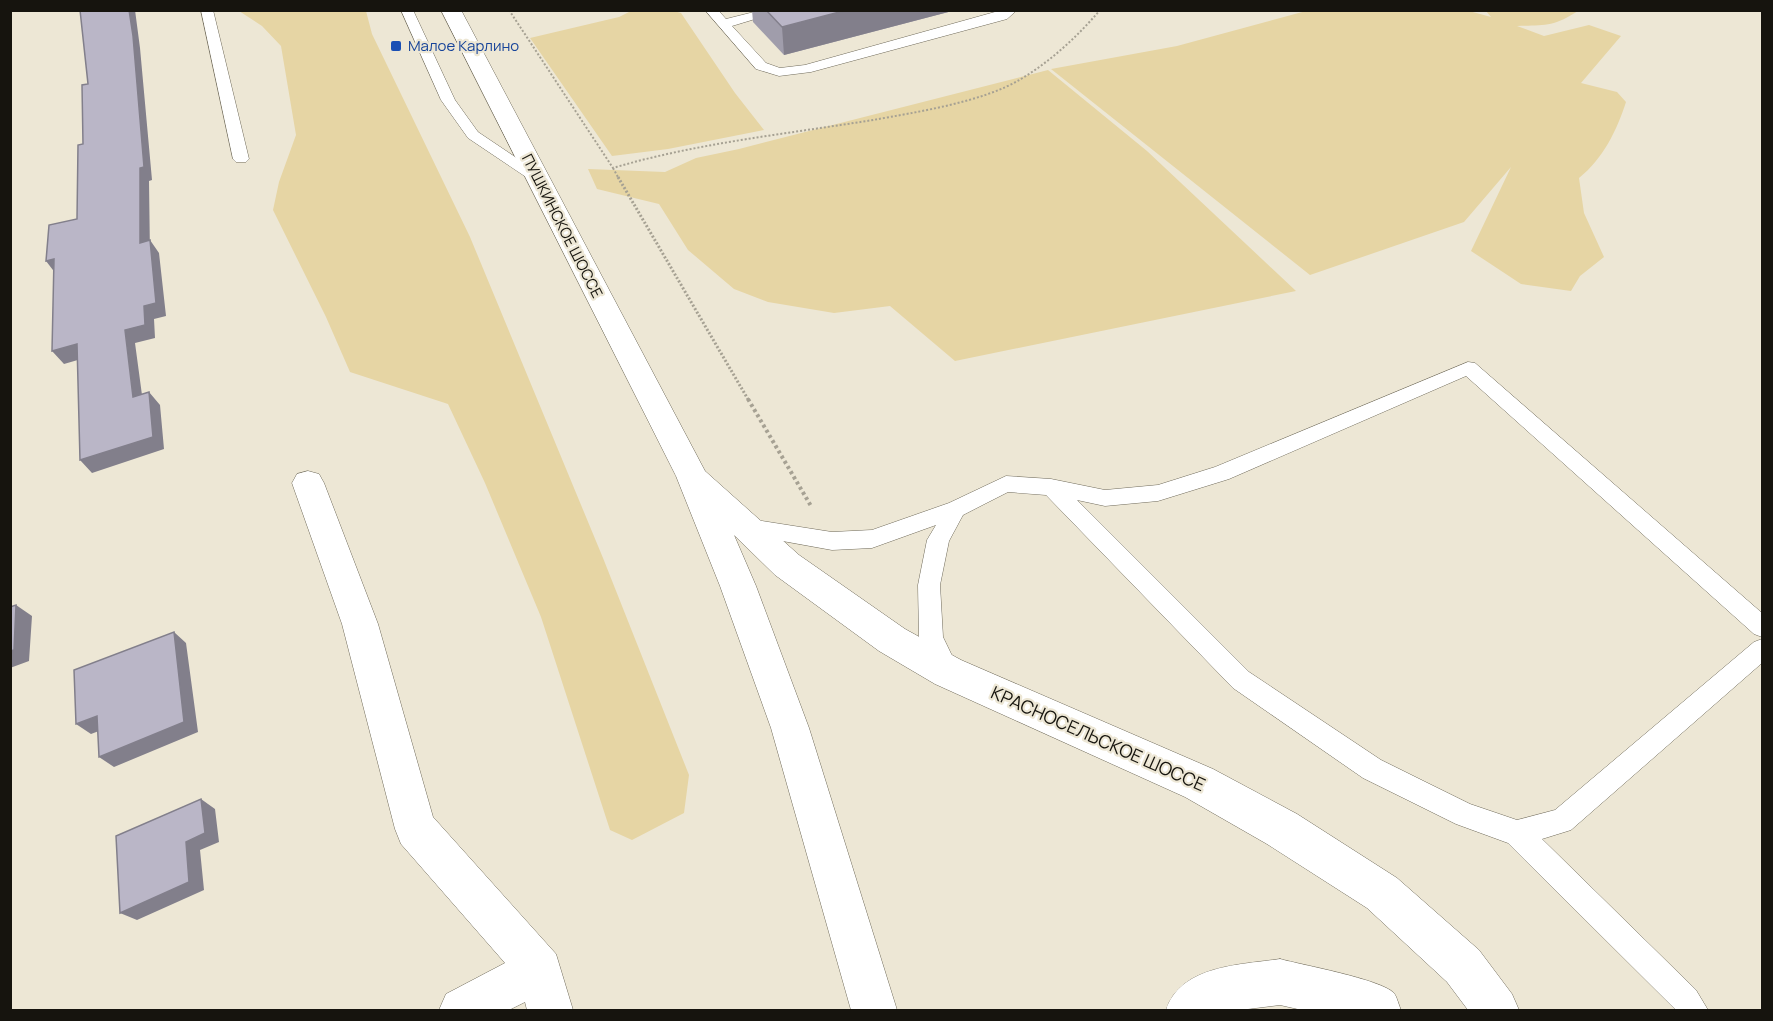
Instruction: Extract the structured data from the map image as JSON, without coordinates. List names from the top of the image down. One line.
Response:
{"streets":{"main road":["ПУШКИНСКОЕ ШОССЕ","КРАСНОСЕЛЬСКОЕ ШОССЕ"]},"crossings":[["ПУШКИНСКОЕ ШОССЕ","КРАСНОСЕЛЬСКОЕ ШОССЕ"]],"places":{"transit":["Малое Карлино"]}}
